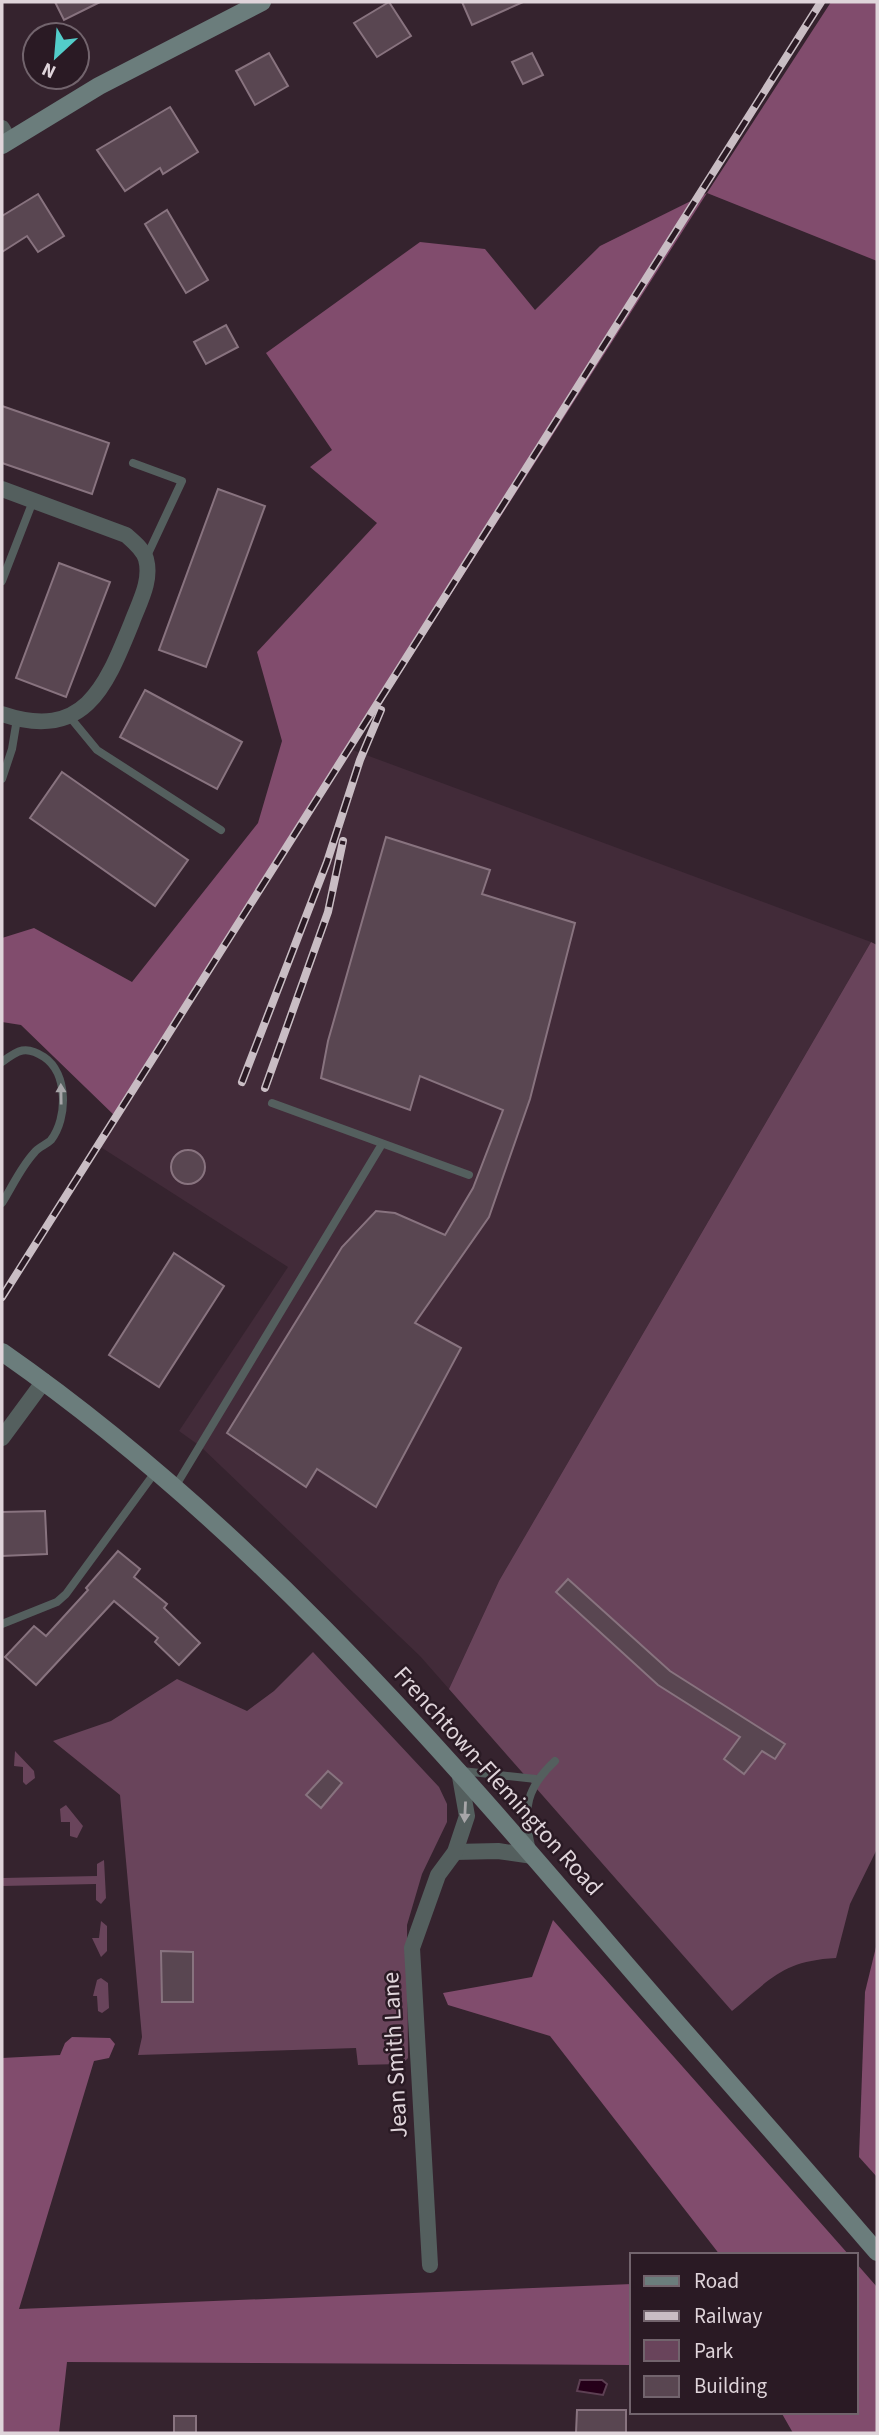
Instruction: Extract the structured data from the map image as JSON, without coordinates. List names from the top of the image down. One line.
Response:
{"streets":{"main road":["Frenchtown-Flemington Road"],"street":["Jean Smith Lane"]},"crossings":[["Frenchtown-Flemington Road","Jean Smith Lane"]],"legend":["Road","Railway","Park","Building"],"north":"bottom left"}
